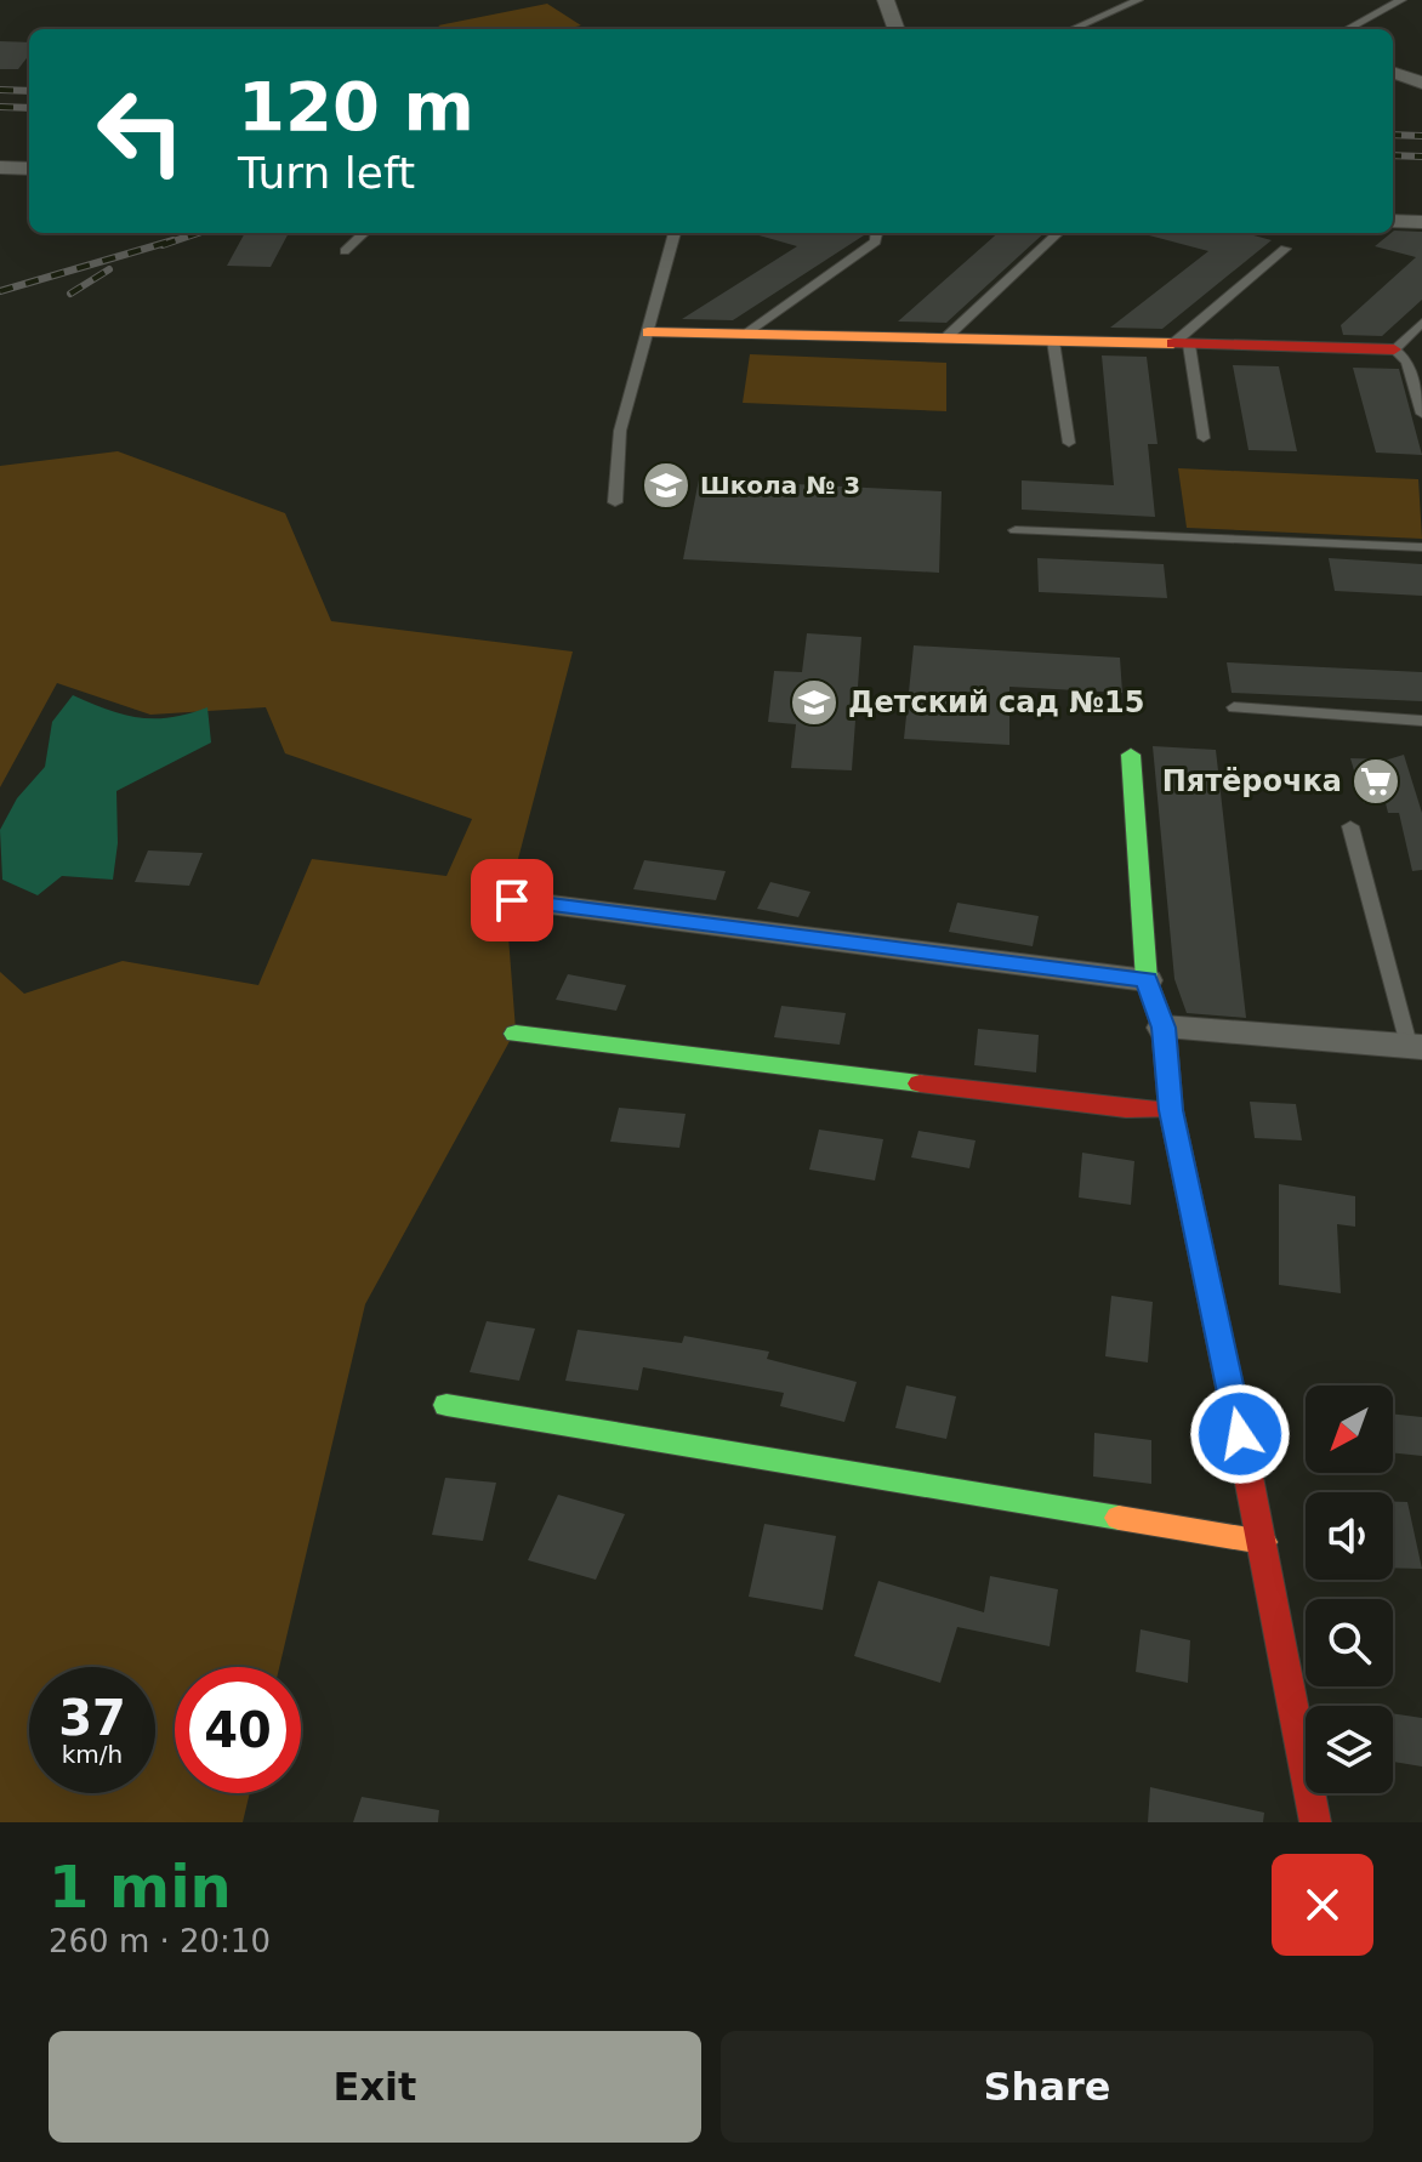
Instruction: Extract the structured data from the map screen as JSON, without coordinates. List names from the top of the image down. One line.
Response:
{"places":{"school or university":["Школа № 3","Детский сад №15"],"supermarket":["Пятёрочка"]},"north":"bottom left","page":{"turn":["120 m","Turn left"],"speed":"37 km/h","limit":"40","heading":["1 min","260 m · 20:10"],"buttons":["Exit","Share"]}}
